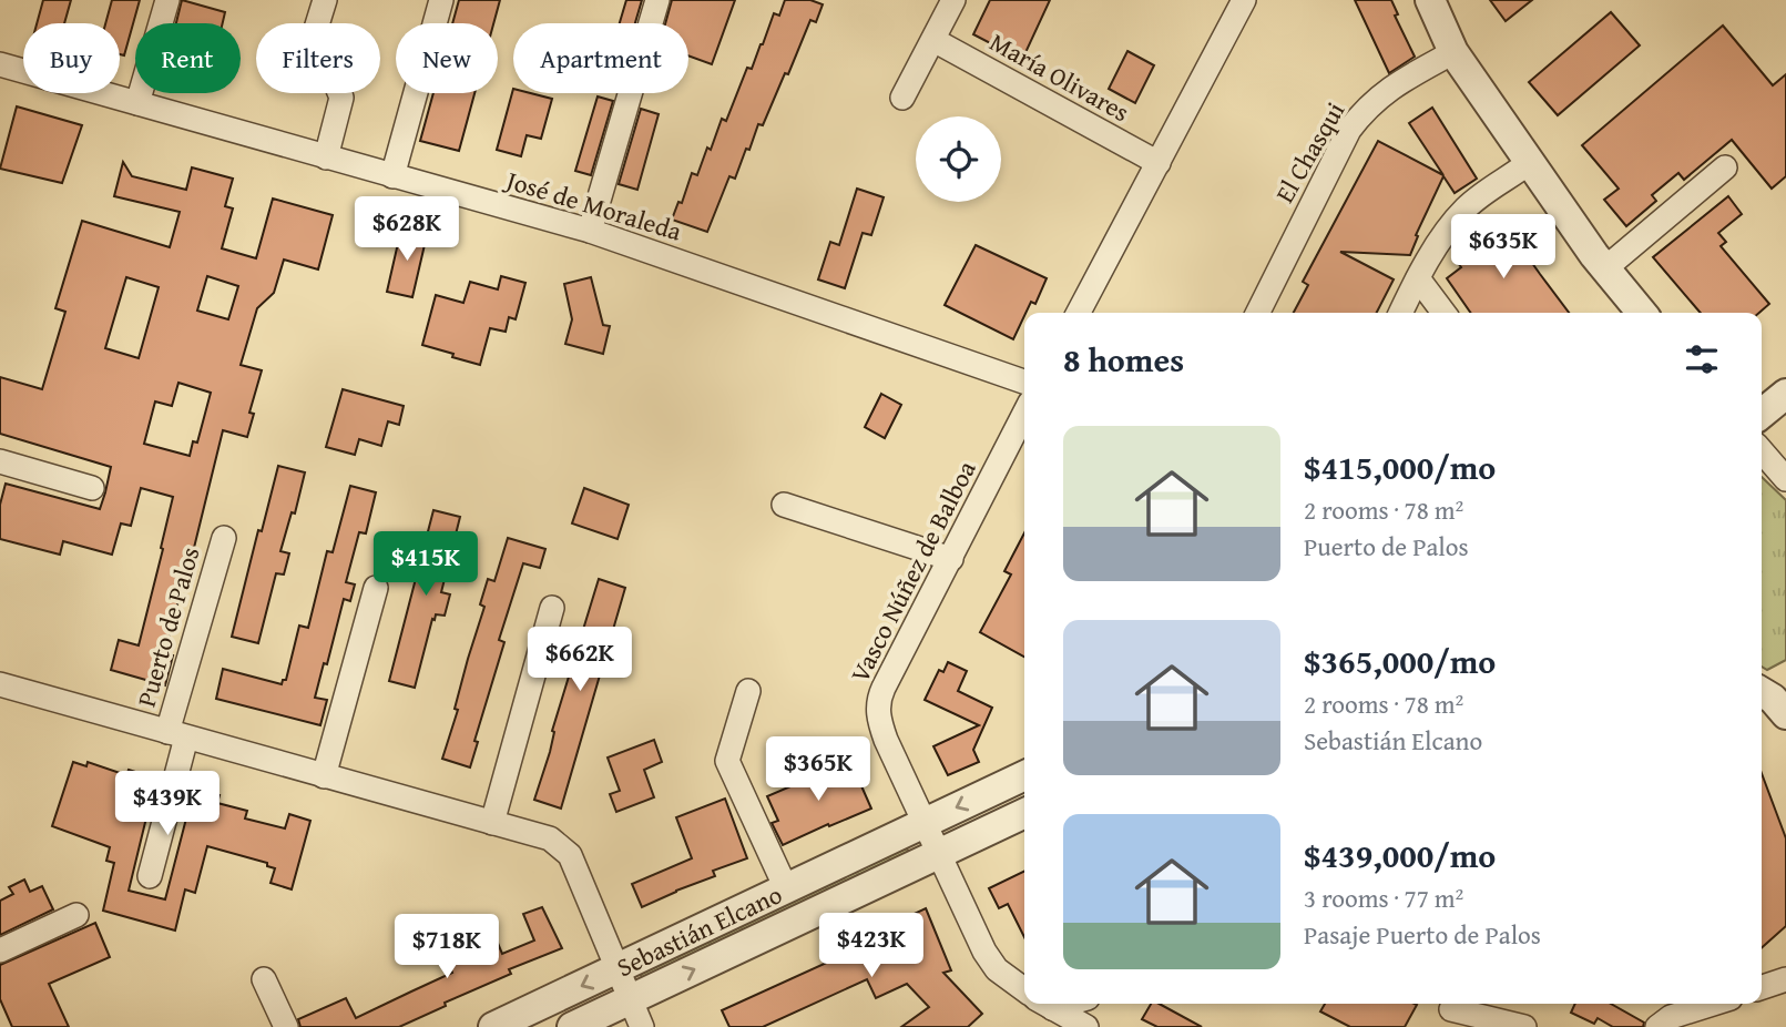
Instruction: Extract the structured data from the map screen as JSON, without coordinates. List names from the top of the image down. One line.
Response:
{"streets":{"street":["María Olivares","El Chasqui","José de Moraleda","Vasco Núñez de Balboa","Puerto de Palos","Sebastián Elcano"]},"crossings":[["Vasco Núñez de Balboa","Sebastián Elcano"],["Puerto de Palos","Sebastián Elcano"]],"page":{"chip":["Buy","Rent","Filters","New","Apartment"],"price":["$628K","$635K","$415K","$662K","$365K","$439K","$423K","$718K"],"heading":"8 homes","list":[{"name":"$415,000/mo","note":"2 rooms · 78 m² · Puerto de Palos"},{"name":"$365,000/mo","note":"2 rooms · 78 m² · Sebastián Elcano"},{"name":"$439,000/mo","note":"3 rooms · 77 m² · Pasaje Puerto de Palos"}]}}
